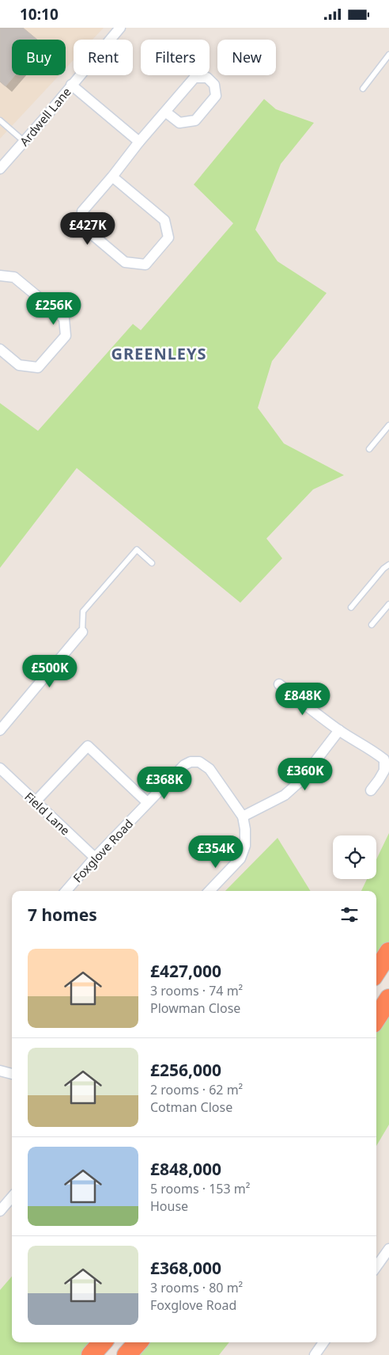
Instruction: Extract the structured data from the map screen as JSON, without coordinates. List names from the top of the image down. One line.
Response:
{"streets":{"street":["Ardwell Lane","Field Lane","Foxglove Road"]},"crossings":[["Field Lane","Foxglove Road"]],"districts":["GREENLEYS"],"page":{"status":"10:10","chip":["Buy","Rent","Filters","New"],"price":["£427K","£256K","£500K","£848K","£360K","£368K","£354K"],"heading":"7 homes","list":[{"name":"£427,000","note":"3 rooms · 74 m² · Plowman Close"},{"name":"£256,000","note":"2 rooms · 62 m² · Cotman Close"},{"name":"£848,000","note":"5 rooms · 153 m² · House"},{"name":"£368,000","note":"3 rooms · 80 m² · Foxglove Road"}]}}
